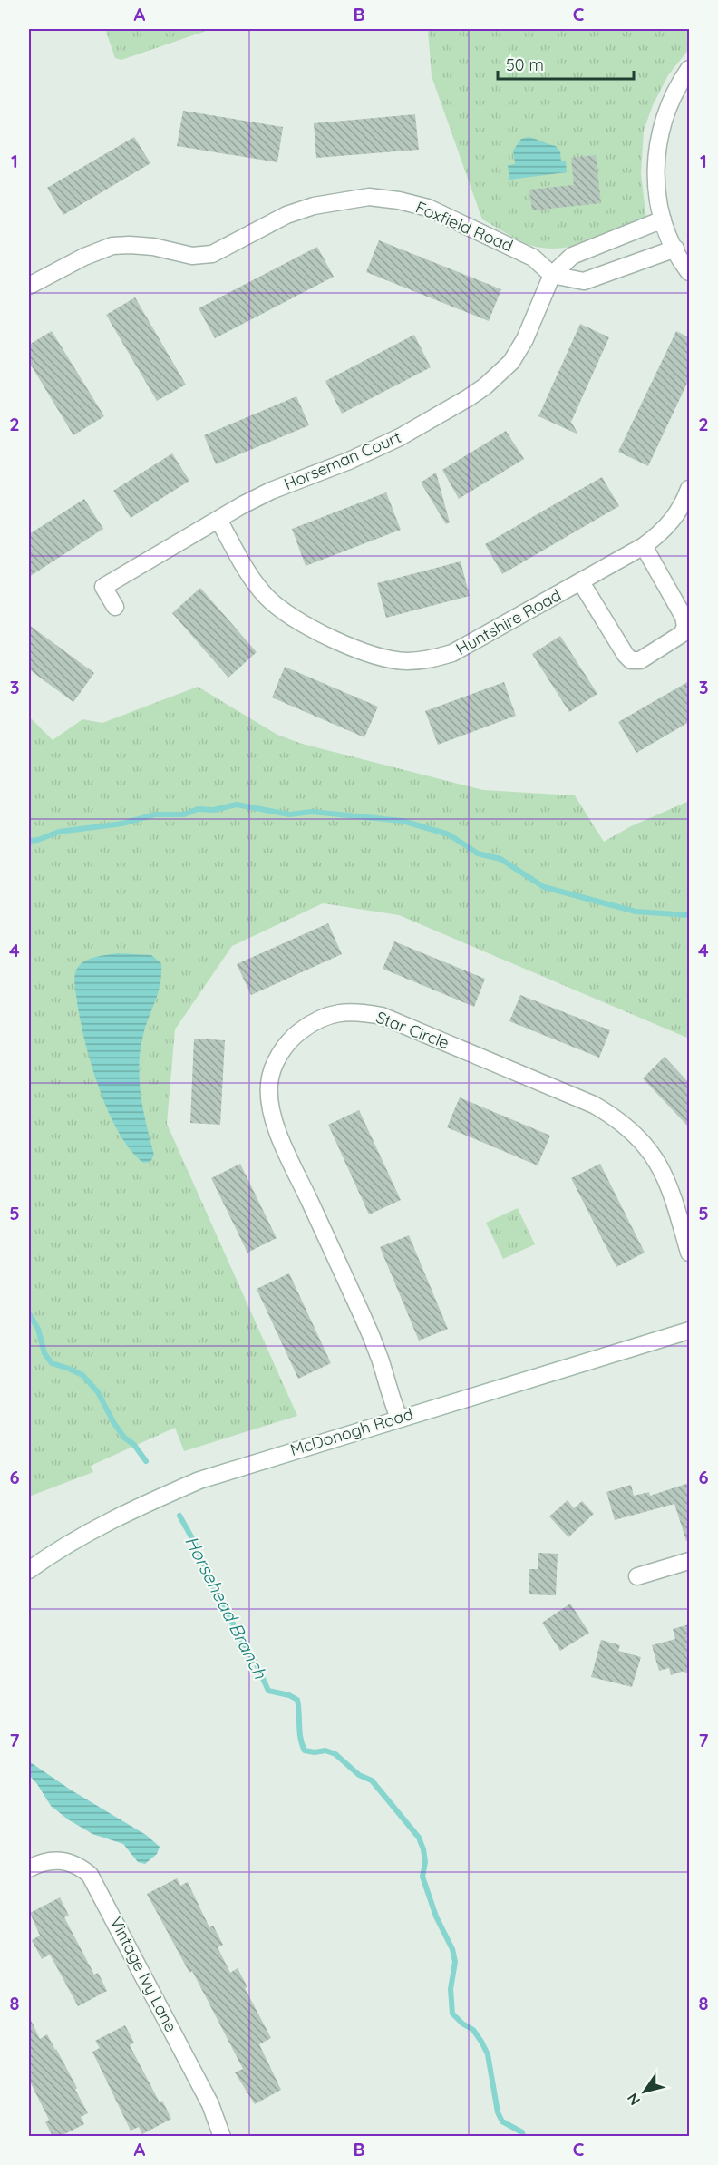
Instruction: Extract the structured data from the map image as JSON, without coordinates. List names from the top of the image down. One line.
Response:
{"streets":{"street":["Foxfield Road","Horseman Court","Huntshire Road","Star Circle","McDonogh Road","Vintage Ivy Lane"]},"crossings":[["Foxfield Road","Horseman Court"],["Horseman Court","Huntshire Road"],["Star Circle","McDonogh Road"]],"water":["Horsehead Branch"],"scale_bar":"50 m","north":"bottom left","grid":{"columns":["A","B","C"],"rows":["1","2","3","4","5","6","7","8"]}}
